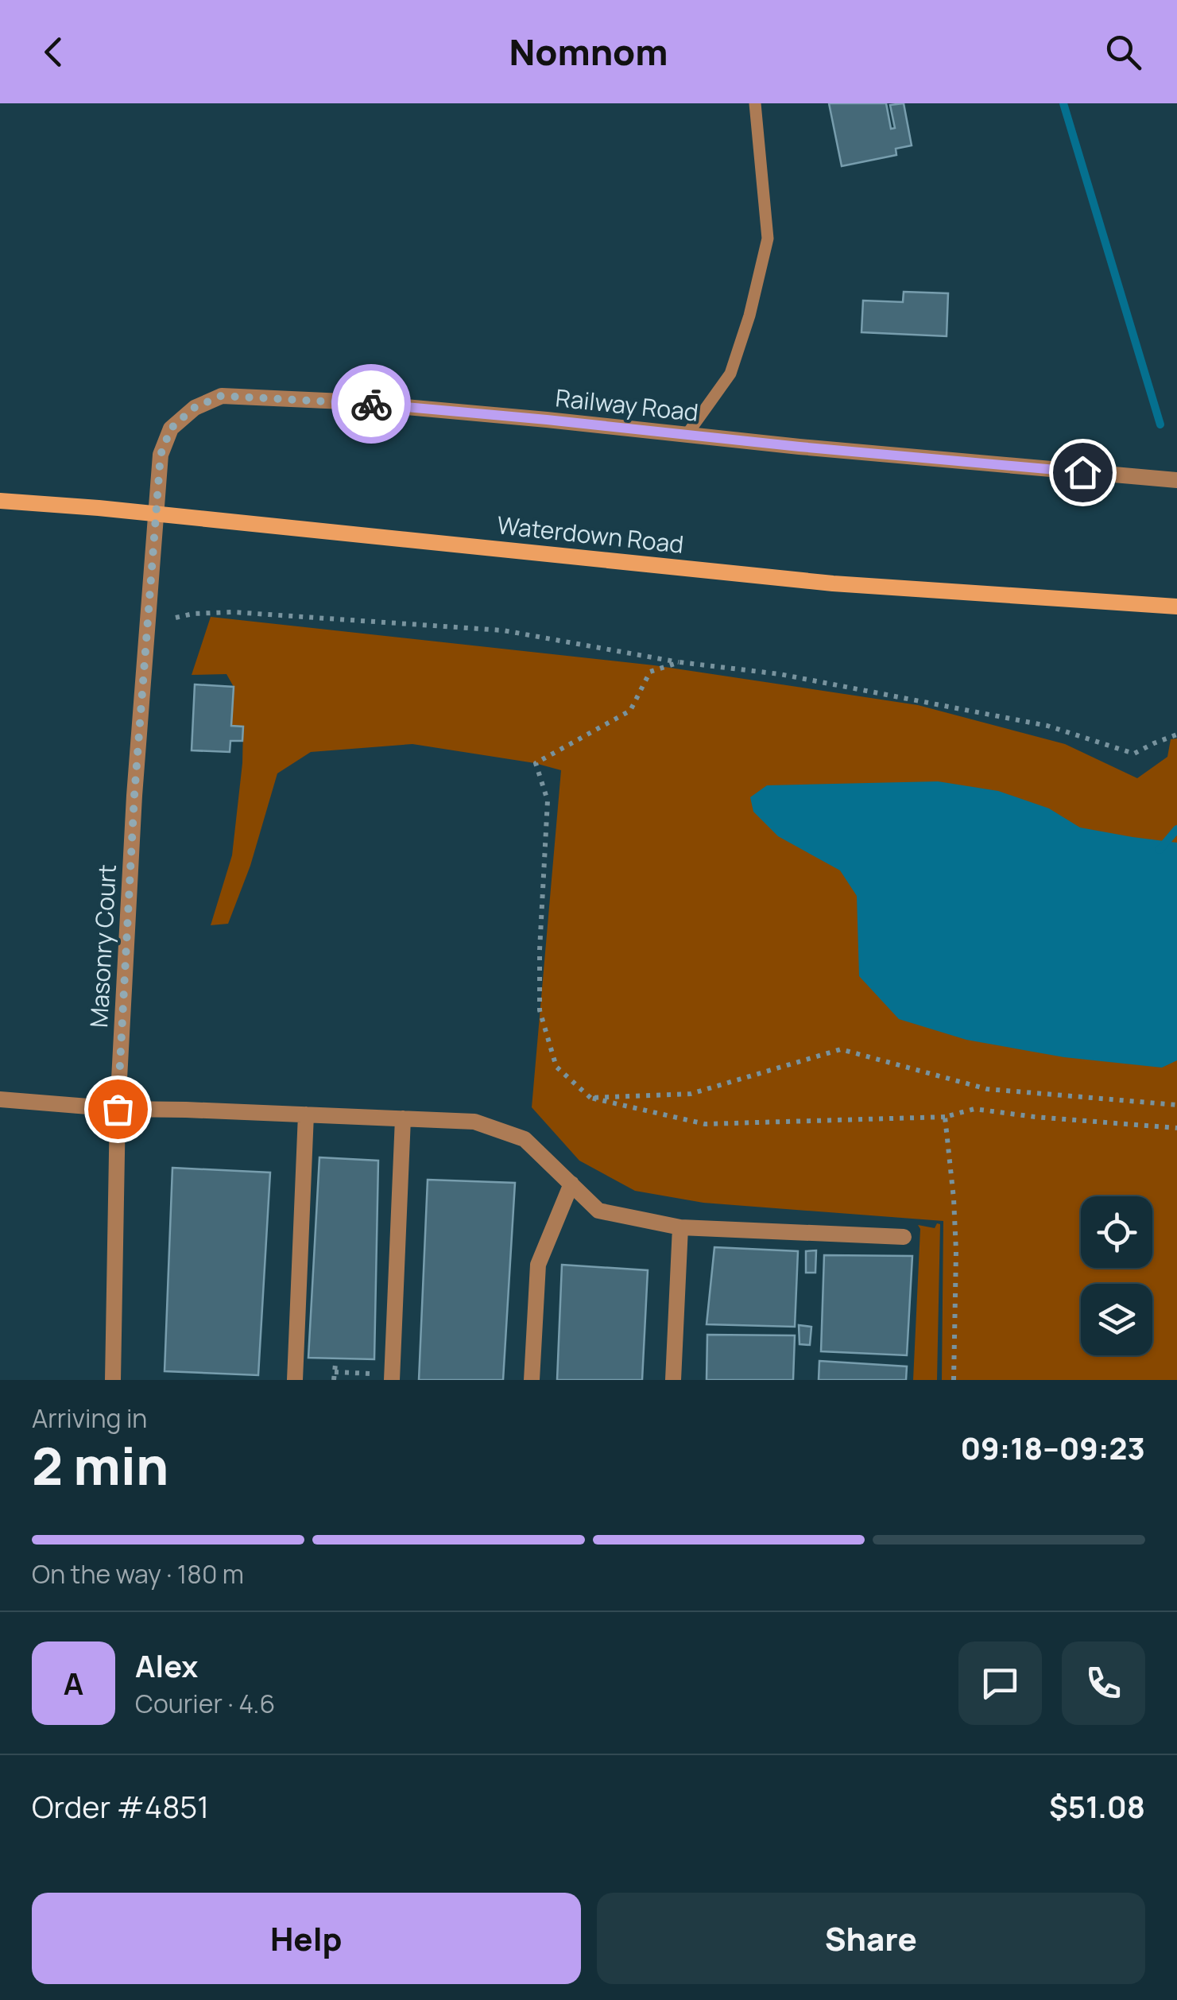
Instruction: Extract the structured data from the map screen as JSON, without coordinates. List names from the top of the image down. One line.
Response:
{"streets":{"main road":["Waterdown Road"],"street":["Railway Road","Masonry Court"]},"crossings":[["Railway Road","Waterdown Road"],["Railway Road","Masonry Court"],["Waterdown Road","Masonry Court"]],"page":{"header":"Nomnom","heading":["2 min","Arriving in","09:18–09:23"],"panel":["Alex","Courier · 4.6","Order #4851","$51.08"],"bar":"On the way · 180 m","round":"A","buttons":["Help","Share"]}}
